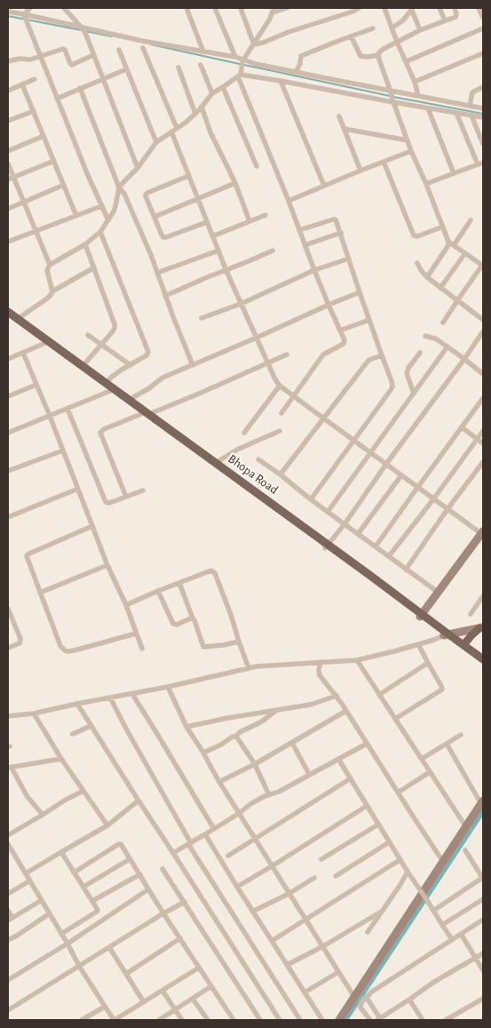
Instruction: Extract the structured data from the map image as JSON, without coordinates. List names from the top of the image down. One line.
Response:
{"streets":{"main road":["Bhopa Road"]}}
